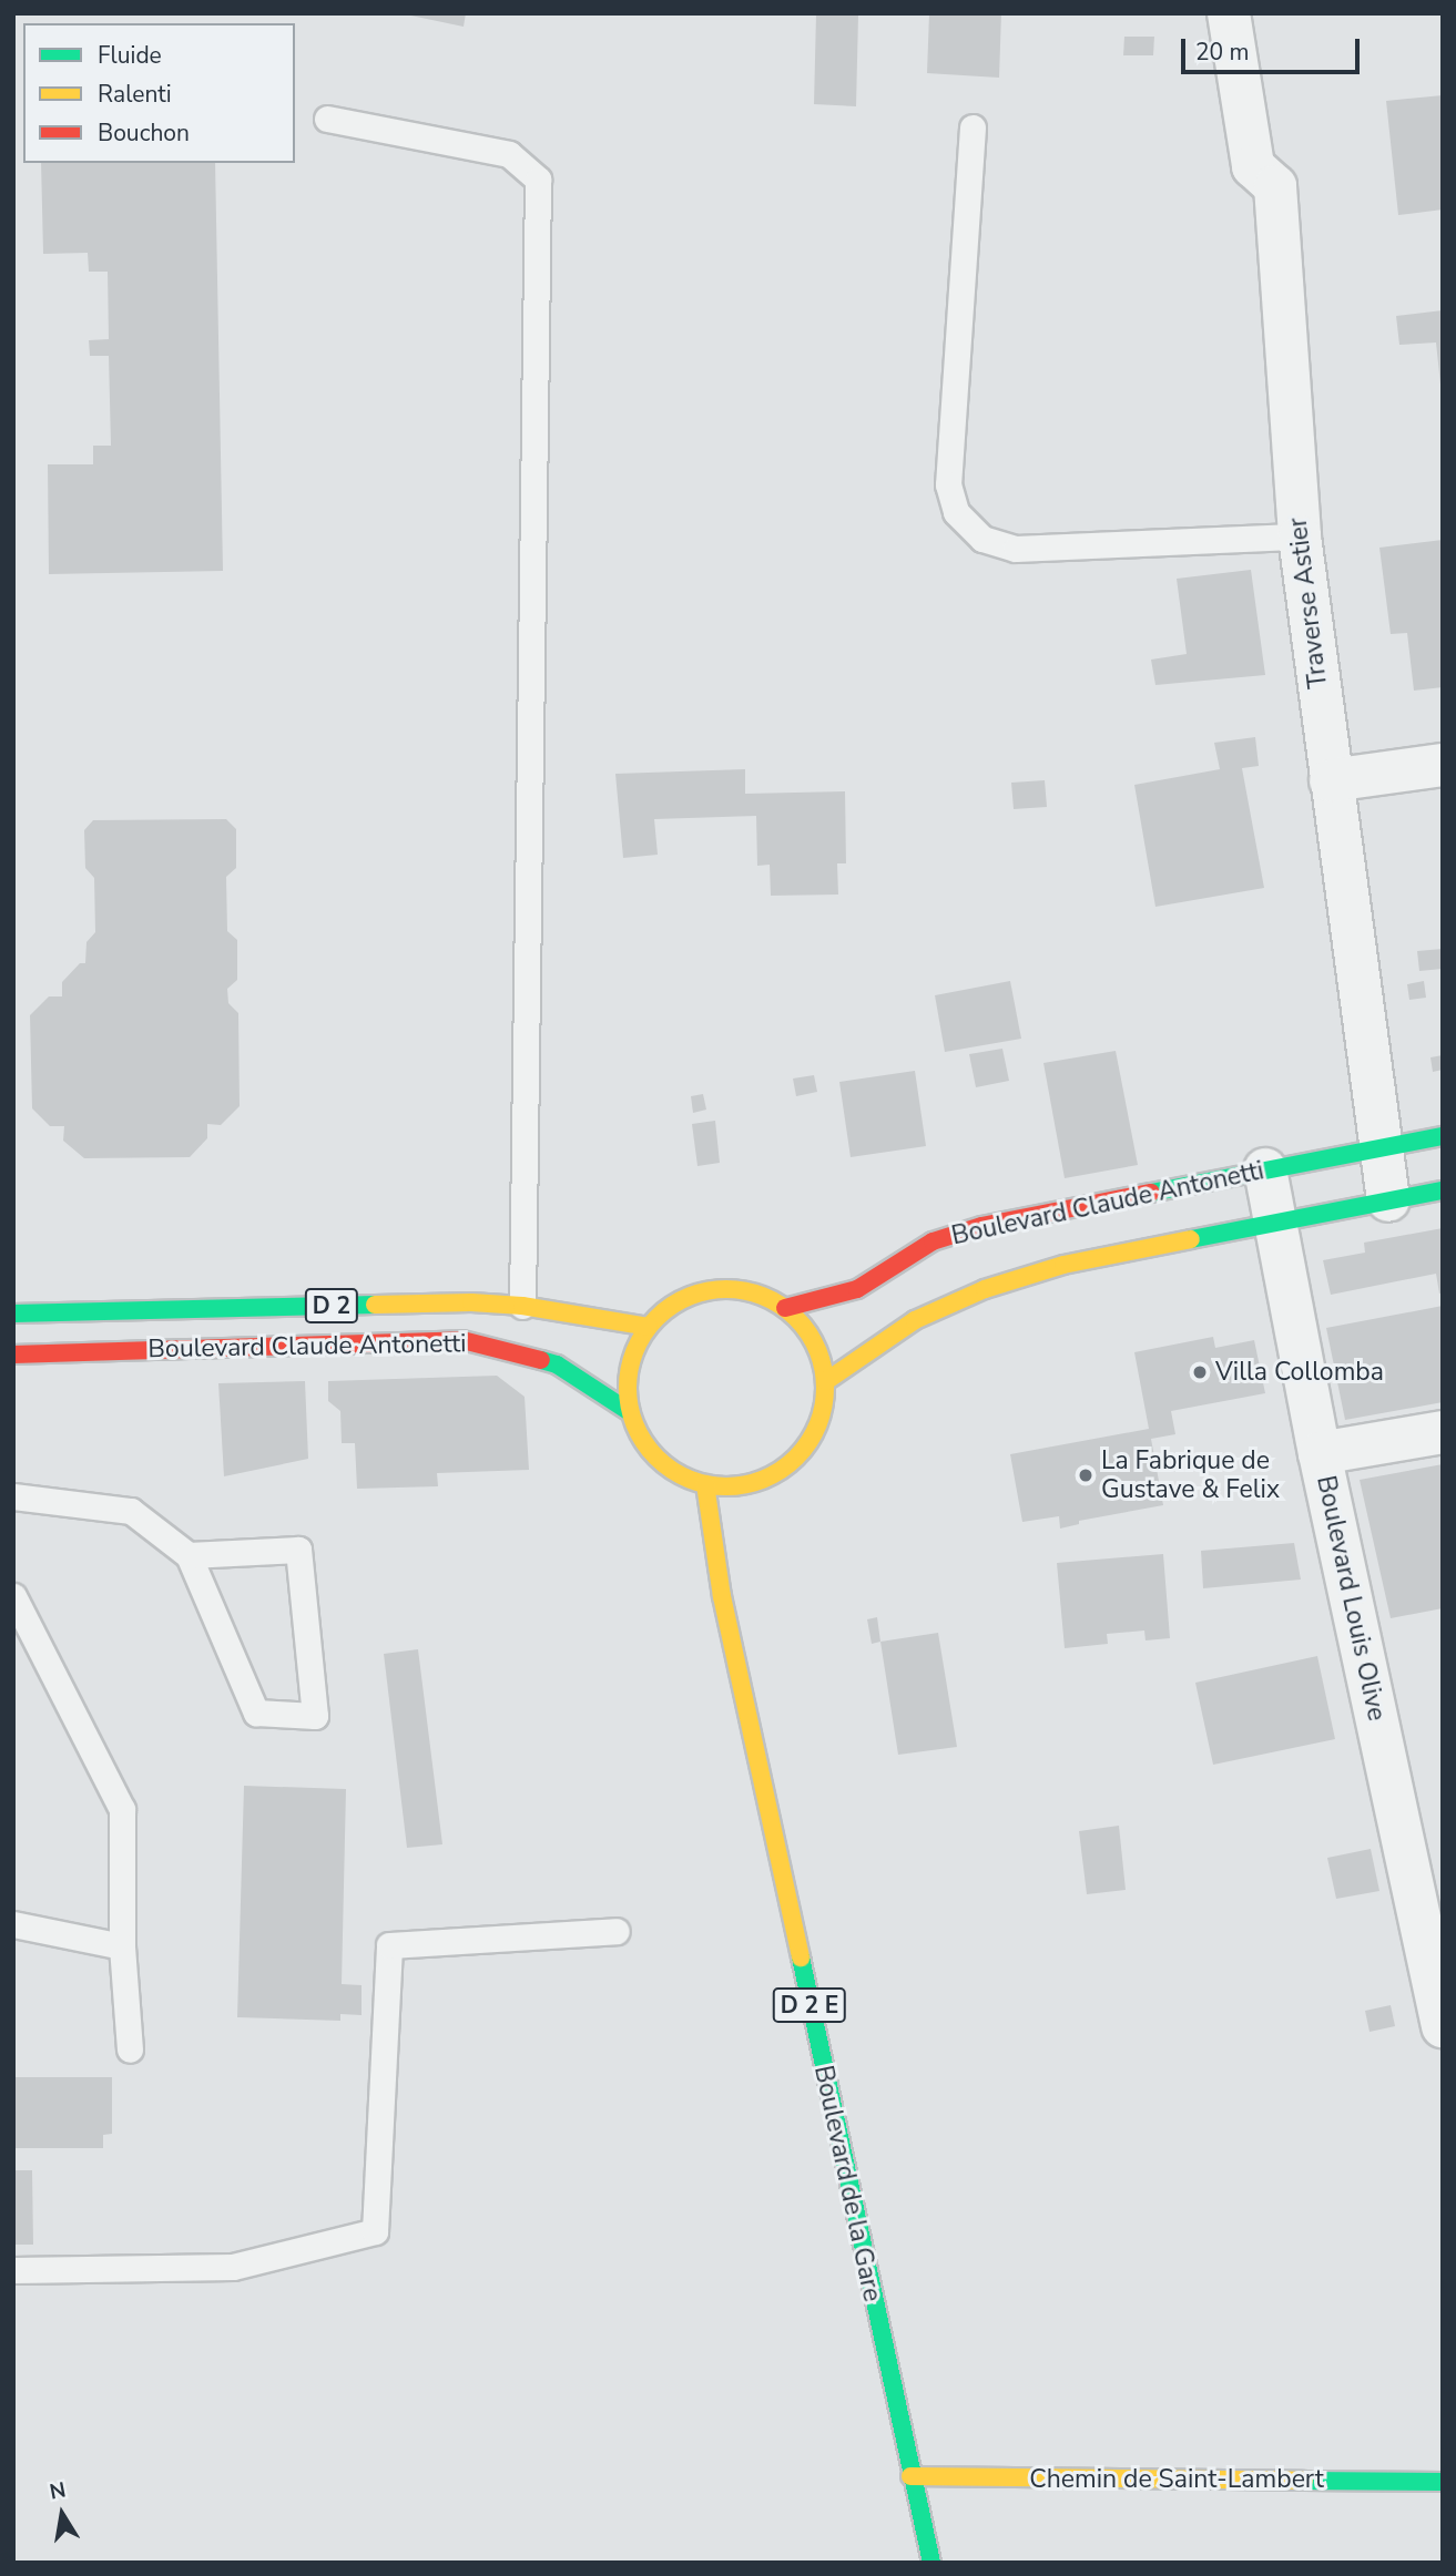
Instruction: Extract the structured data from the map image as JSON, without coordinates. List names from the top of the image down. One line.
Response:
{"streets":{"main road":["Boulevard Claude Antonetti","D 2","D 2 E","Boulevard de la Gare","Chemin de Saint-Lambert"],"street":["Traverse Astier","Boulevard Louis Olive"]},"crossings":[["Traverse Astier","Boulevard Claude Antonetti"],["Boulevard Claude Antonetti","Boulevard Louis Olive"],["Boulevard Claude Antonetti","Boulevard de la Gare"],["Boulevard de la Gare","Chemin de Saint-Lambert"]],"places":["Villa Collomba","La Fabrique de Gustave & Felix"],"legend":["Fluide","Ralenti","Bouchon"],"scale_bar":"20 m","north":"top"}
